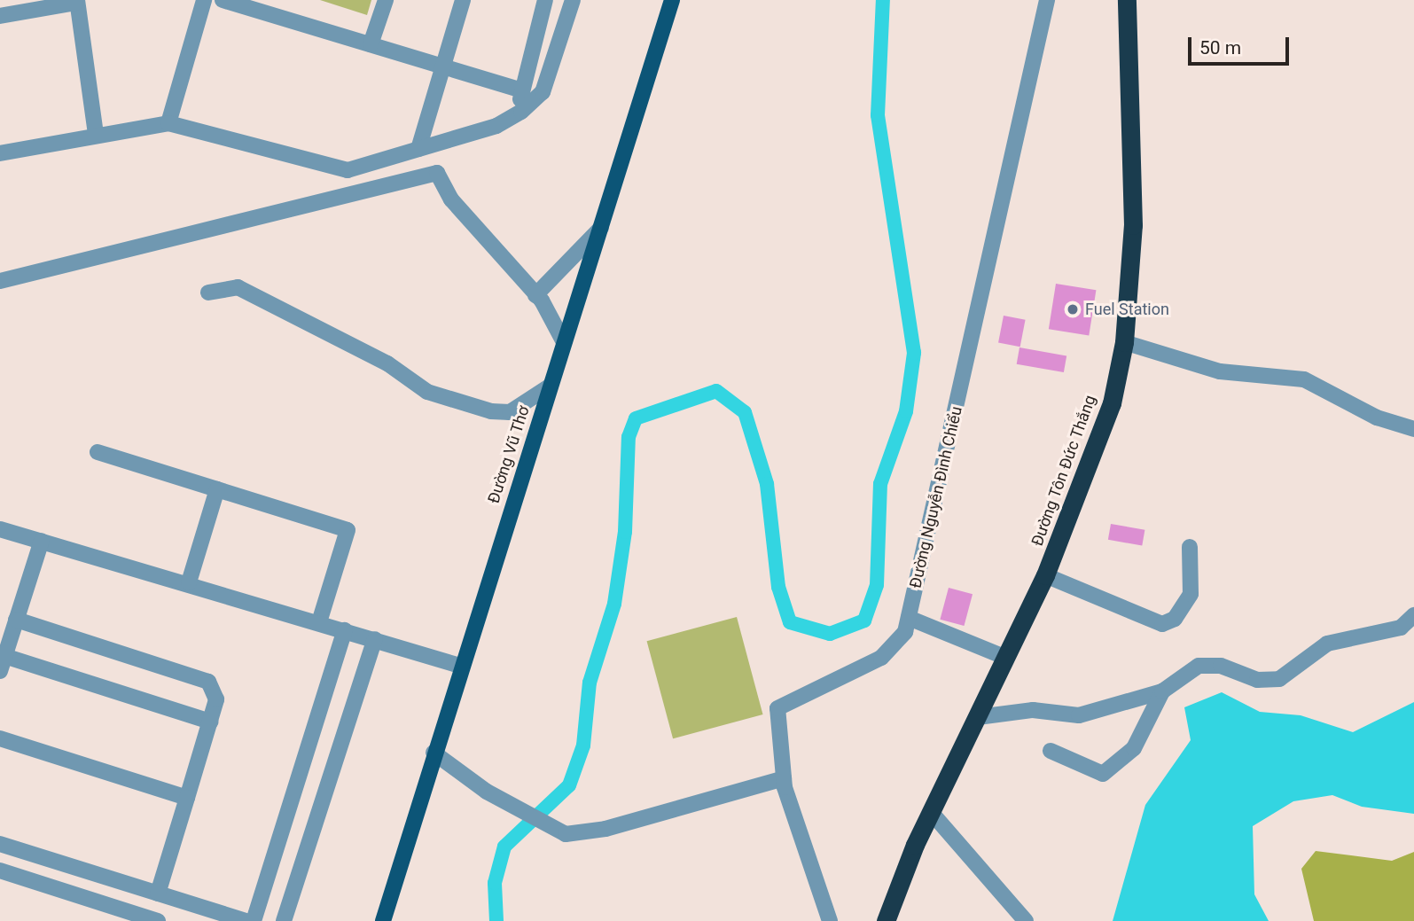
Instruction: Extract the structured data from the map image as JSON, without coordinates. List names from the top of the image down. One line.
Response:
{"streets":{"highway":["Đường Tôn Đức Thắng"],"main road":["Đường Vũ Thơ"],"street":["Đường Nguyễn Đình Chiểu"]},"places":["Fuel Station"],"scale_bar":"50 m"}
